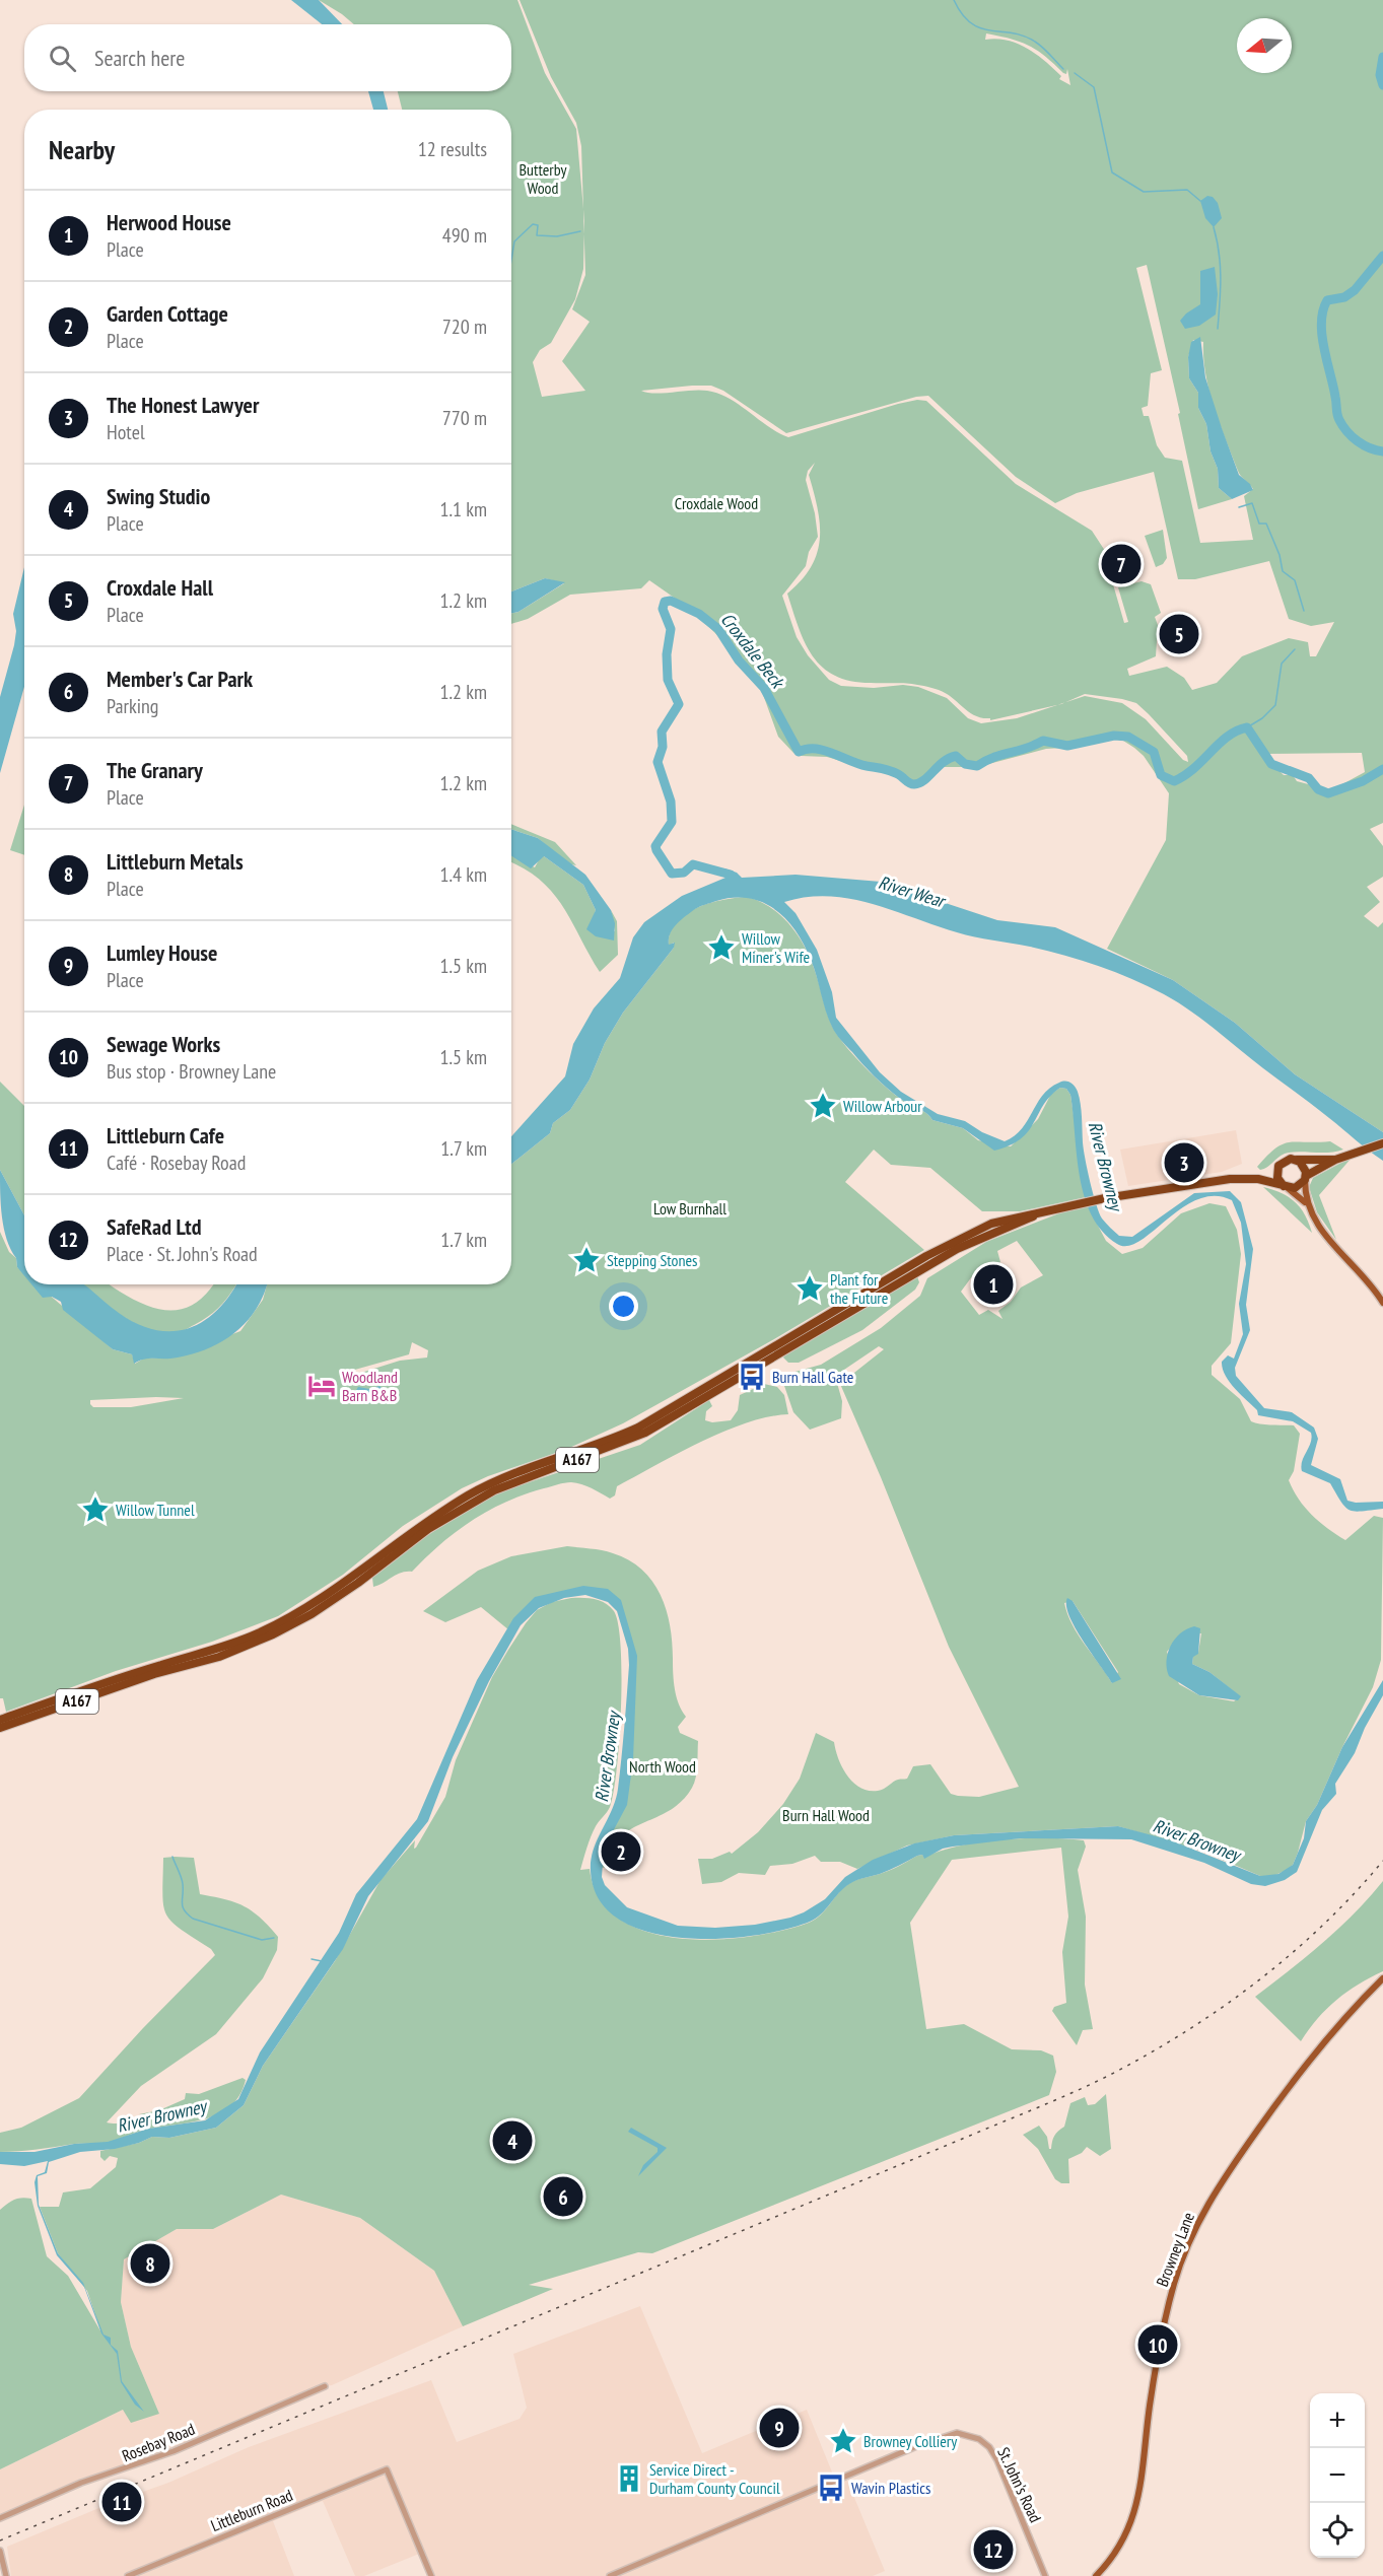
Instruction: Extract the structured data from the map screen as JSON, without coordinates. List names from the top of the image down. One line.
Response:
{"streets":{"highway":["A167"],"main road":["Browney Lane"],"street":["Rosebay Road","St. John's Road","Littleburn Road"]},"water":["Croxdale Beck","River Wear","River Browney"],"parks":["Butterby Wood","Croxdale Wood","Low Burnhall","North Wood","Burn Hall Wood"],"places":{"place":["Willow Miner's Wife","Willow Arbour","Stepping Stones","Plant for the Future","Willow Tunnel","Browney Colliery"],"bus stop":["Burn Hall Gate","Wavin Plastics"],"hotel":["Woodland Barn B&B"],"building":["Service Direct - Durham County Council"]},"north":"left","page":{"search":"Search here","heading":["Nearby","12 results"],"list":[{"mark":"1","name":"Herwood House","note":"Place","value":"490 m"},{"mark":"2","name":"Garden Cottage","note":"Place","value":"720 m"},{"mark":"3","name":"The Honest Lawyer","note":"Hotel","value":"770 m"},{"mark":"4","name":"Swing Studio","note":"Place","value":"1.1 km"},{"mark":"5","name":"Croxdale Hall","note":"Place","value":"1.2 km"},{"mark":"6","name":"Member's Car Park","note":"Parking","value":"1.2 km"},{"mark":"7","name":"The Granary","note":"Place","value":"1.2 km"},{"mark":"8","name":"Littleburn Metals","note":"Place","value":"1.4 km"},{"mark":"9","name":"Lumley House","note":"Place","value":"1.5 km"},{"mark":"10","name":"Sewage Works","note":"Bus stop · Browney Lane","value":"1.5 km"},{"mark":"11","name":"Littleburn Cafe","note":"Café · Rosebay Road","value":"1.7 km"},{"mark":"12","name":"SafeRad Ltd","note":"Place · St. John's Road","value":"1.7 km"}],"pins":["7","5","3","1","2","4","6","8","10","9","11","12"],"map_buttons":["+","−"]}}
